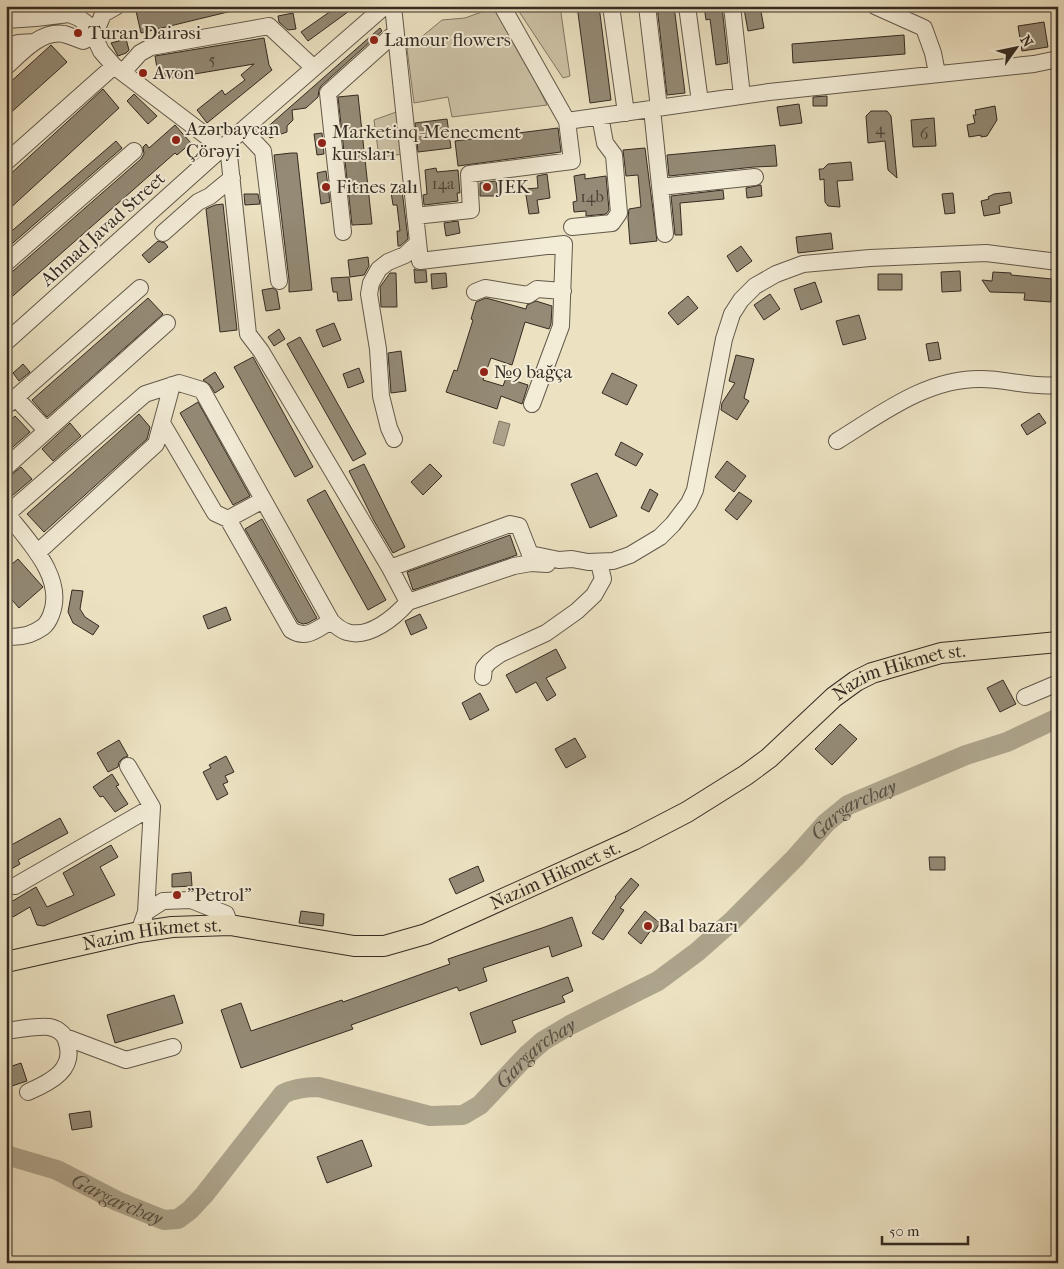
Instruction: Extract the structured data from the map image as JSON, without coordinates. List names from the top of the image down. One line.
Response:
{"streets":{"main road":["Nazim Hikmet st."],"street":["Ahmad Javad Street"]},"water":["Gargarchay"],"places":["Turan Dairəsi","Lamour flowers","Avon","Azərbaycan Çörəyi","Marketinq-Menecment kursları","Fitnes zalı","JEK","№9 bağça","\"Petrol\"","Bal bazarı"],"house_numbers":["5","4","6","14a","14b"],"scale_bar":"50 m","north":"top right"}
